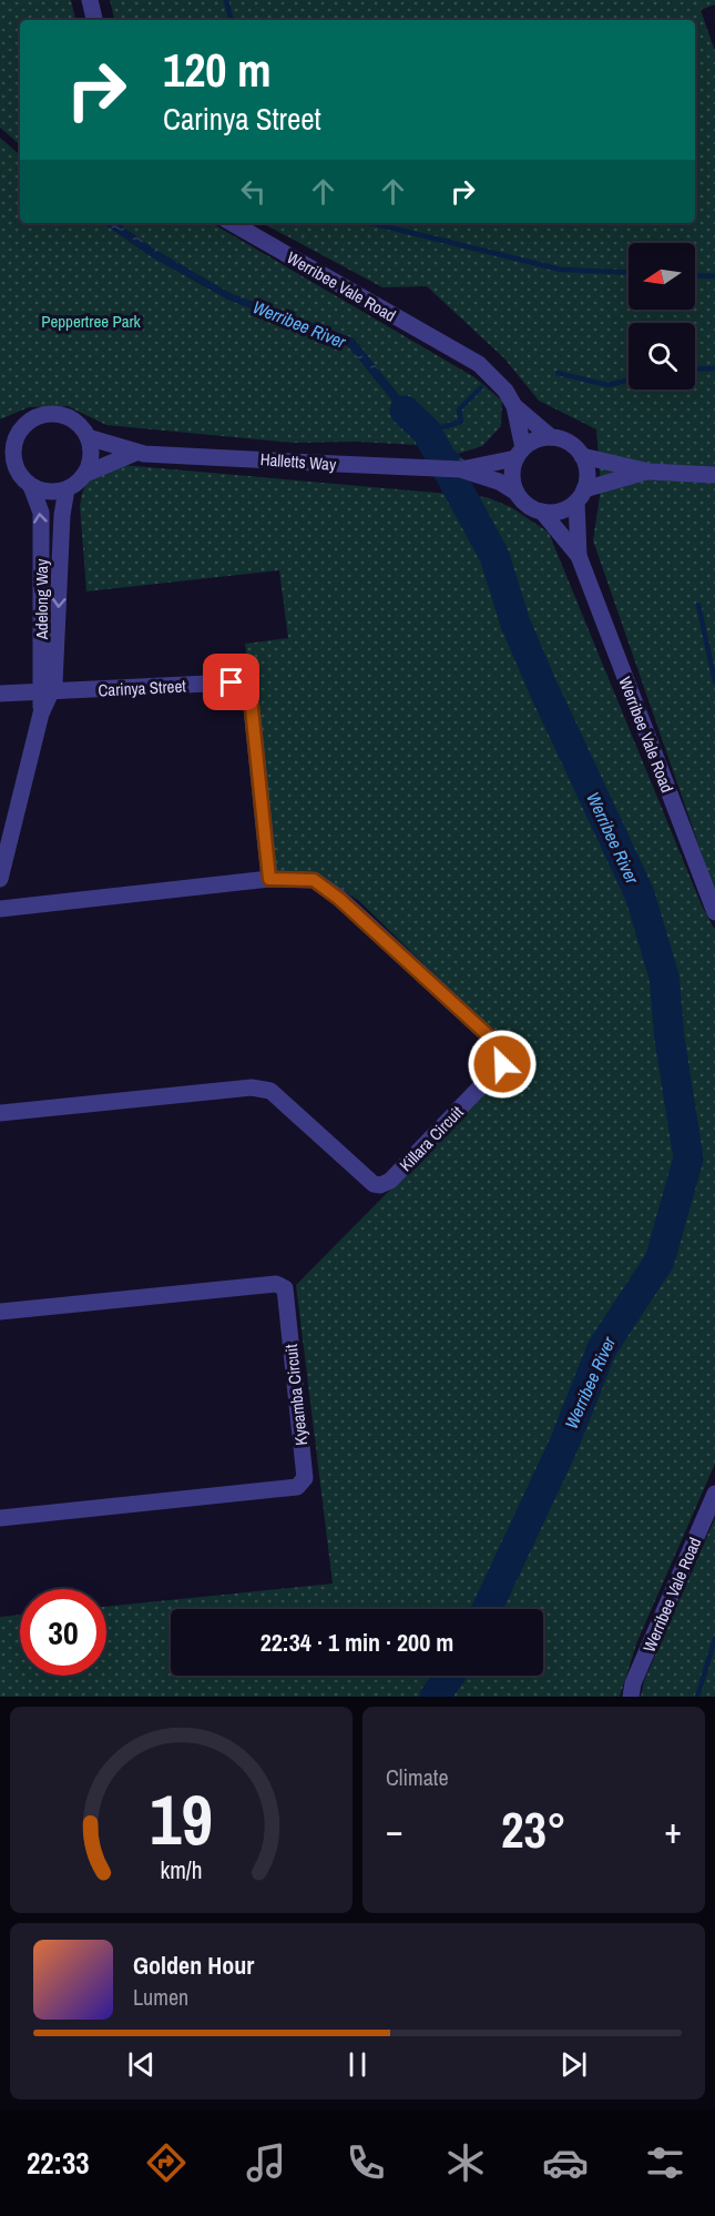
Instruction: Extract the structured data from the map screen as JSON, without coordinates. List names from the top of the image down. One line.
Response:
{"streets":{"street":["Werribee Vale Road","Halletts Way","Adelong Way","Carinya Street","Killara Circuit","Kyeamba Circuit"]},"crossings":[["Werribee Vale Road","Halletts Way"],["Adelong Way","Carinya Street"],["Carinya Street","Killara Circuit"]],"water":["Werribee River"],"parks":["Peppertree Park"],"north":"left","page":{"turn":["120 m","Carinya Street"],"limit":"30","trip":"22:34 · 1 min · 200 m","tile":"Climate","heat":["−","23°","+"],"song":["Golden Hour","Lumen"],"tabs":"22:33","gauge":["19","km/h"]}}
